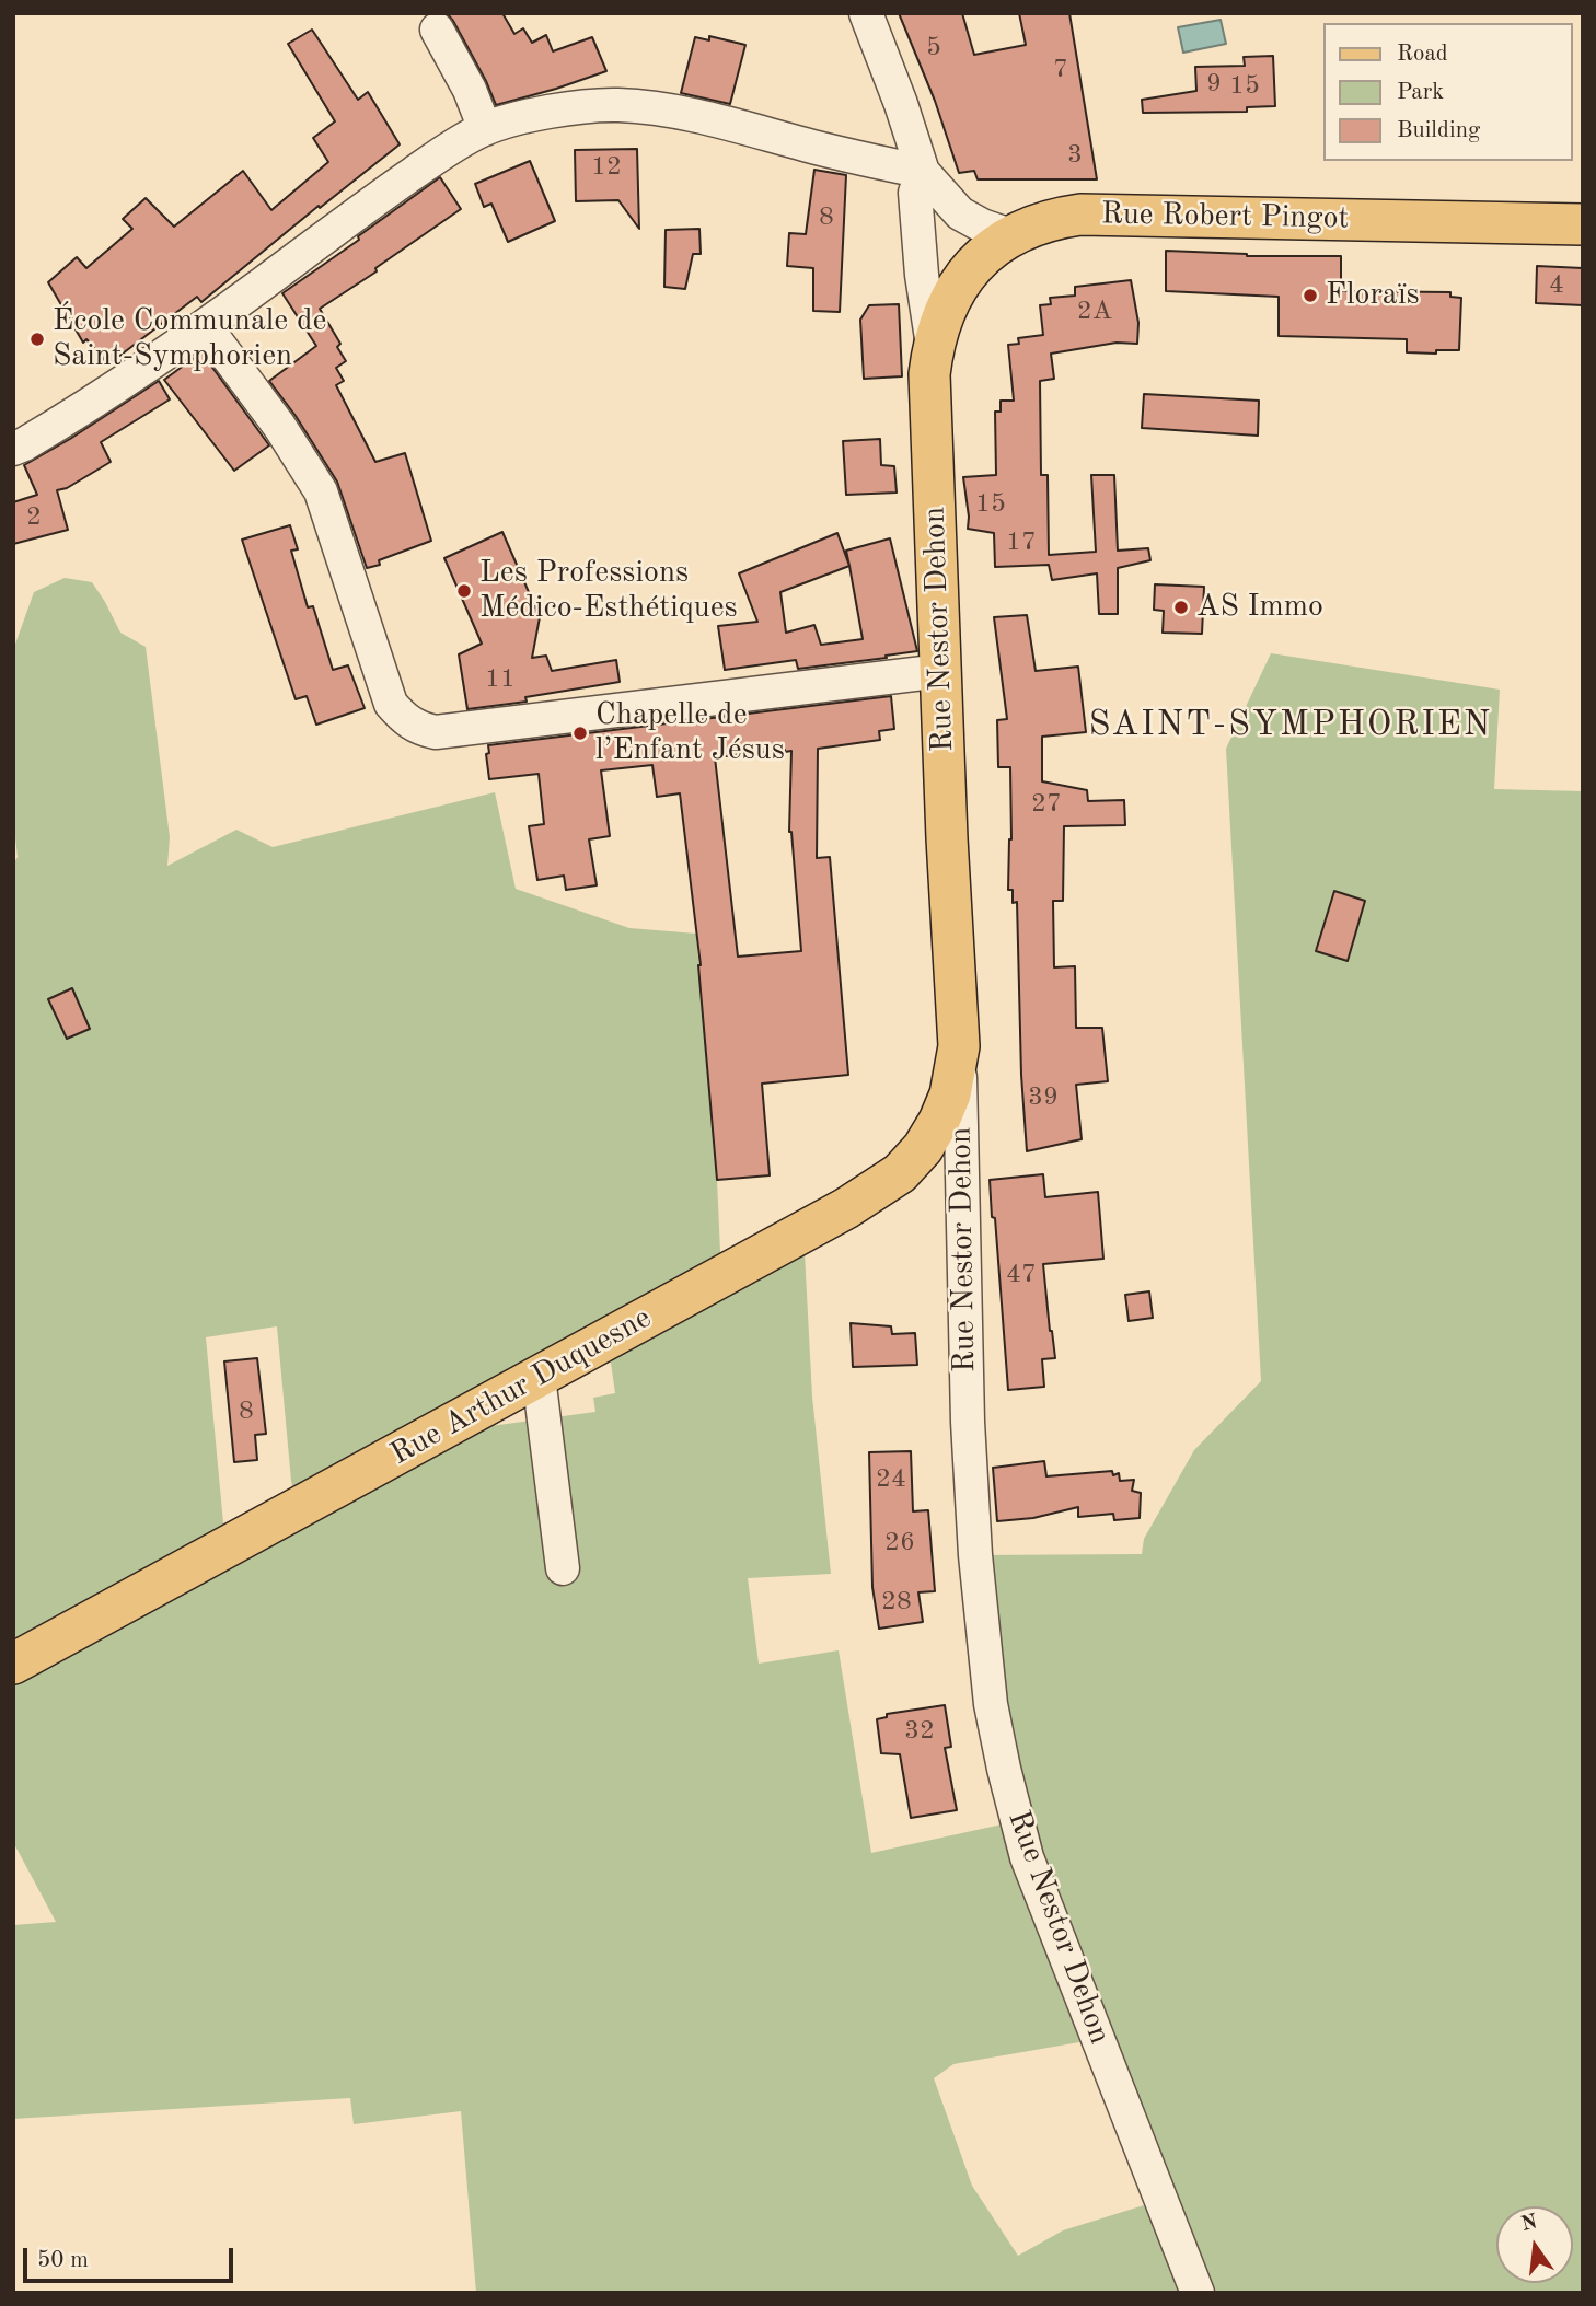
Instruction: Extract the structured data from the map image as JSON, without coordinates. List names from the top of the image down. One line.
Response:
{"streets":{"main road":["Rue Robert Pingot","Rue Nestor Dehon","Rue Arthur Duquesne"]},"crossings":[["Rue Robert Pingot","Rue Nestor Dehon"],["Rue Nestor Dehon","Rue Arthur Duquesne"]],"districts":["SAINT-SYMPHORIEN"],"places":["Floraïs","École Communale de Saint-Symphorien","Les Professions Médico-Esthétiques","AS Immo","Chapelle de l’Enfant Jésus"],"house_numbers":["5","7","9","15","3","12","8","4","2A","15","2","17","11","27","39","47","8","24","26","28","32"],"legend":["Road","Park","Building"],"scale_bar":"50 m","north":"top"}
